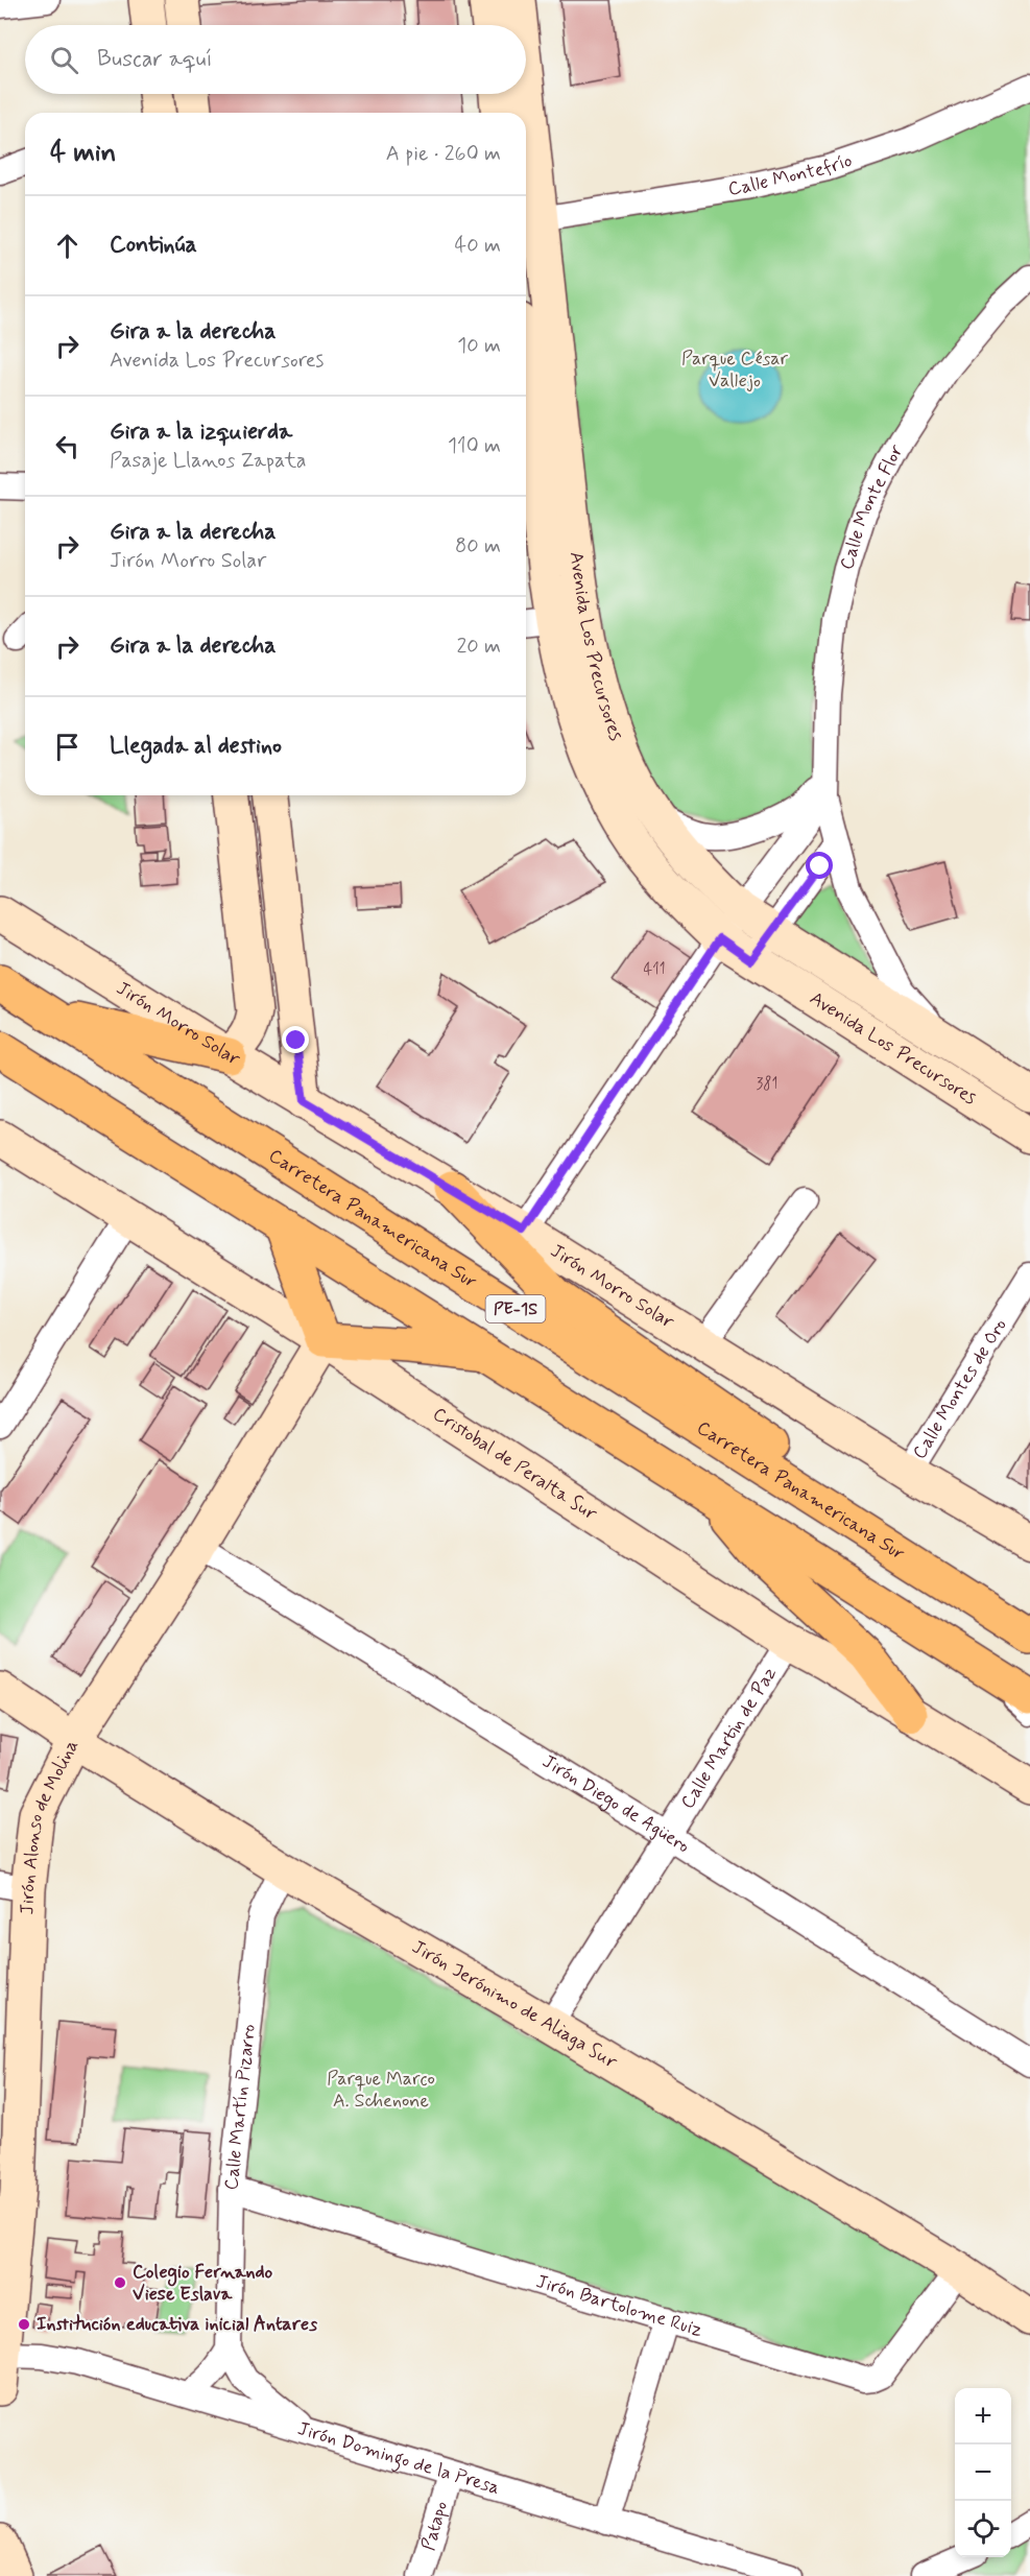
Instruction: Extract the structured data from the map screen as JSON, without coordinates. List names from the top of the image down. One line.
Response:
{"streets":{"highway":["Carretera Panamericana Sur","PE-1S"],"street":["Calle Montefrío","Calle Monte Flor","Avenida Los Precursores","Jirón Morro Solar","Calle Montes de Oro","Cristobal de Peralta Sur","Calle Martin de Paz","Jirón Diego de Agüero","Jirón Alonso de Molina","Jirón Jerónimo de Aliaga Sur","Calle Martín Pizarro","Jirón Bartolome Ruiz","Jirón Domingo de la Presa","Patapo"]},"crossings":[["Calle Montefrío","Avenida Los Precursores"],["Calle Monte Flor","Avenida Los Precursores"],["Jirón Morro Solar","Calle Montes de Oro"],["Cristobal de Peralta Sur","Calle Martin de Paz"],["Cristobal de Peralta Sur","Jirón Alonso de Molina"],["Calle Martin de Paz","Jirón Diego de Agüero"],["Calle Martin de Paz","Jirón Jerónimo de Aliaga Sur"],["Jirón Diego de Agüero","Jirón Alonso de Molina"],["Jirón Alonso de Molina","Jirón Jerónimo de Aliaga Sur"],["Jirón Alonso de Molina","Jirón Domingo de la Presa"],["Jirón Jerónimo de Aliaga Sur","Calle Martín Pizarro"],["Jirón Jerónimo de Aliaga Sur","Jirón Bartolome Ruiz"],["Calle Martín Pizarro","Jirón Bartolome Ruiz"],["Jirón Domingo de la Presa","Patapo"]],"parks":["Parque César Vallejo","Parque Marco A. Schenone"],"places":["Colegio Fernando Viese Eslava","Institución educativa inicial Antares"],"house_numbers":["411","381"],"page":{"search":"Buscar aquí","heading":["4 min","A pie · 260 m"],"list":[["Continúa","40 m"],["Gira a la derecha","Avenida Los Precursores","10 m"],["Gira a la izquierda","Pasaje Llanos Zapata","110 m"],["Gira a la derecha","Jirón Morro Solar","80 m"],["Gira a la derecha","20 m"],"Llegada al destino"],"map_buttons":["+","−"]}}
